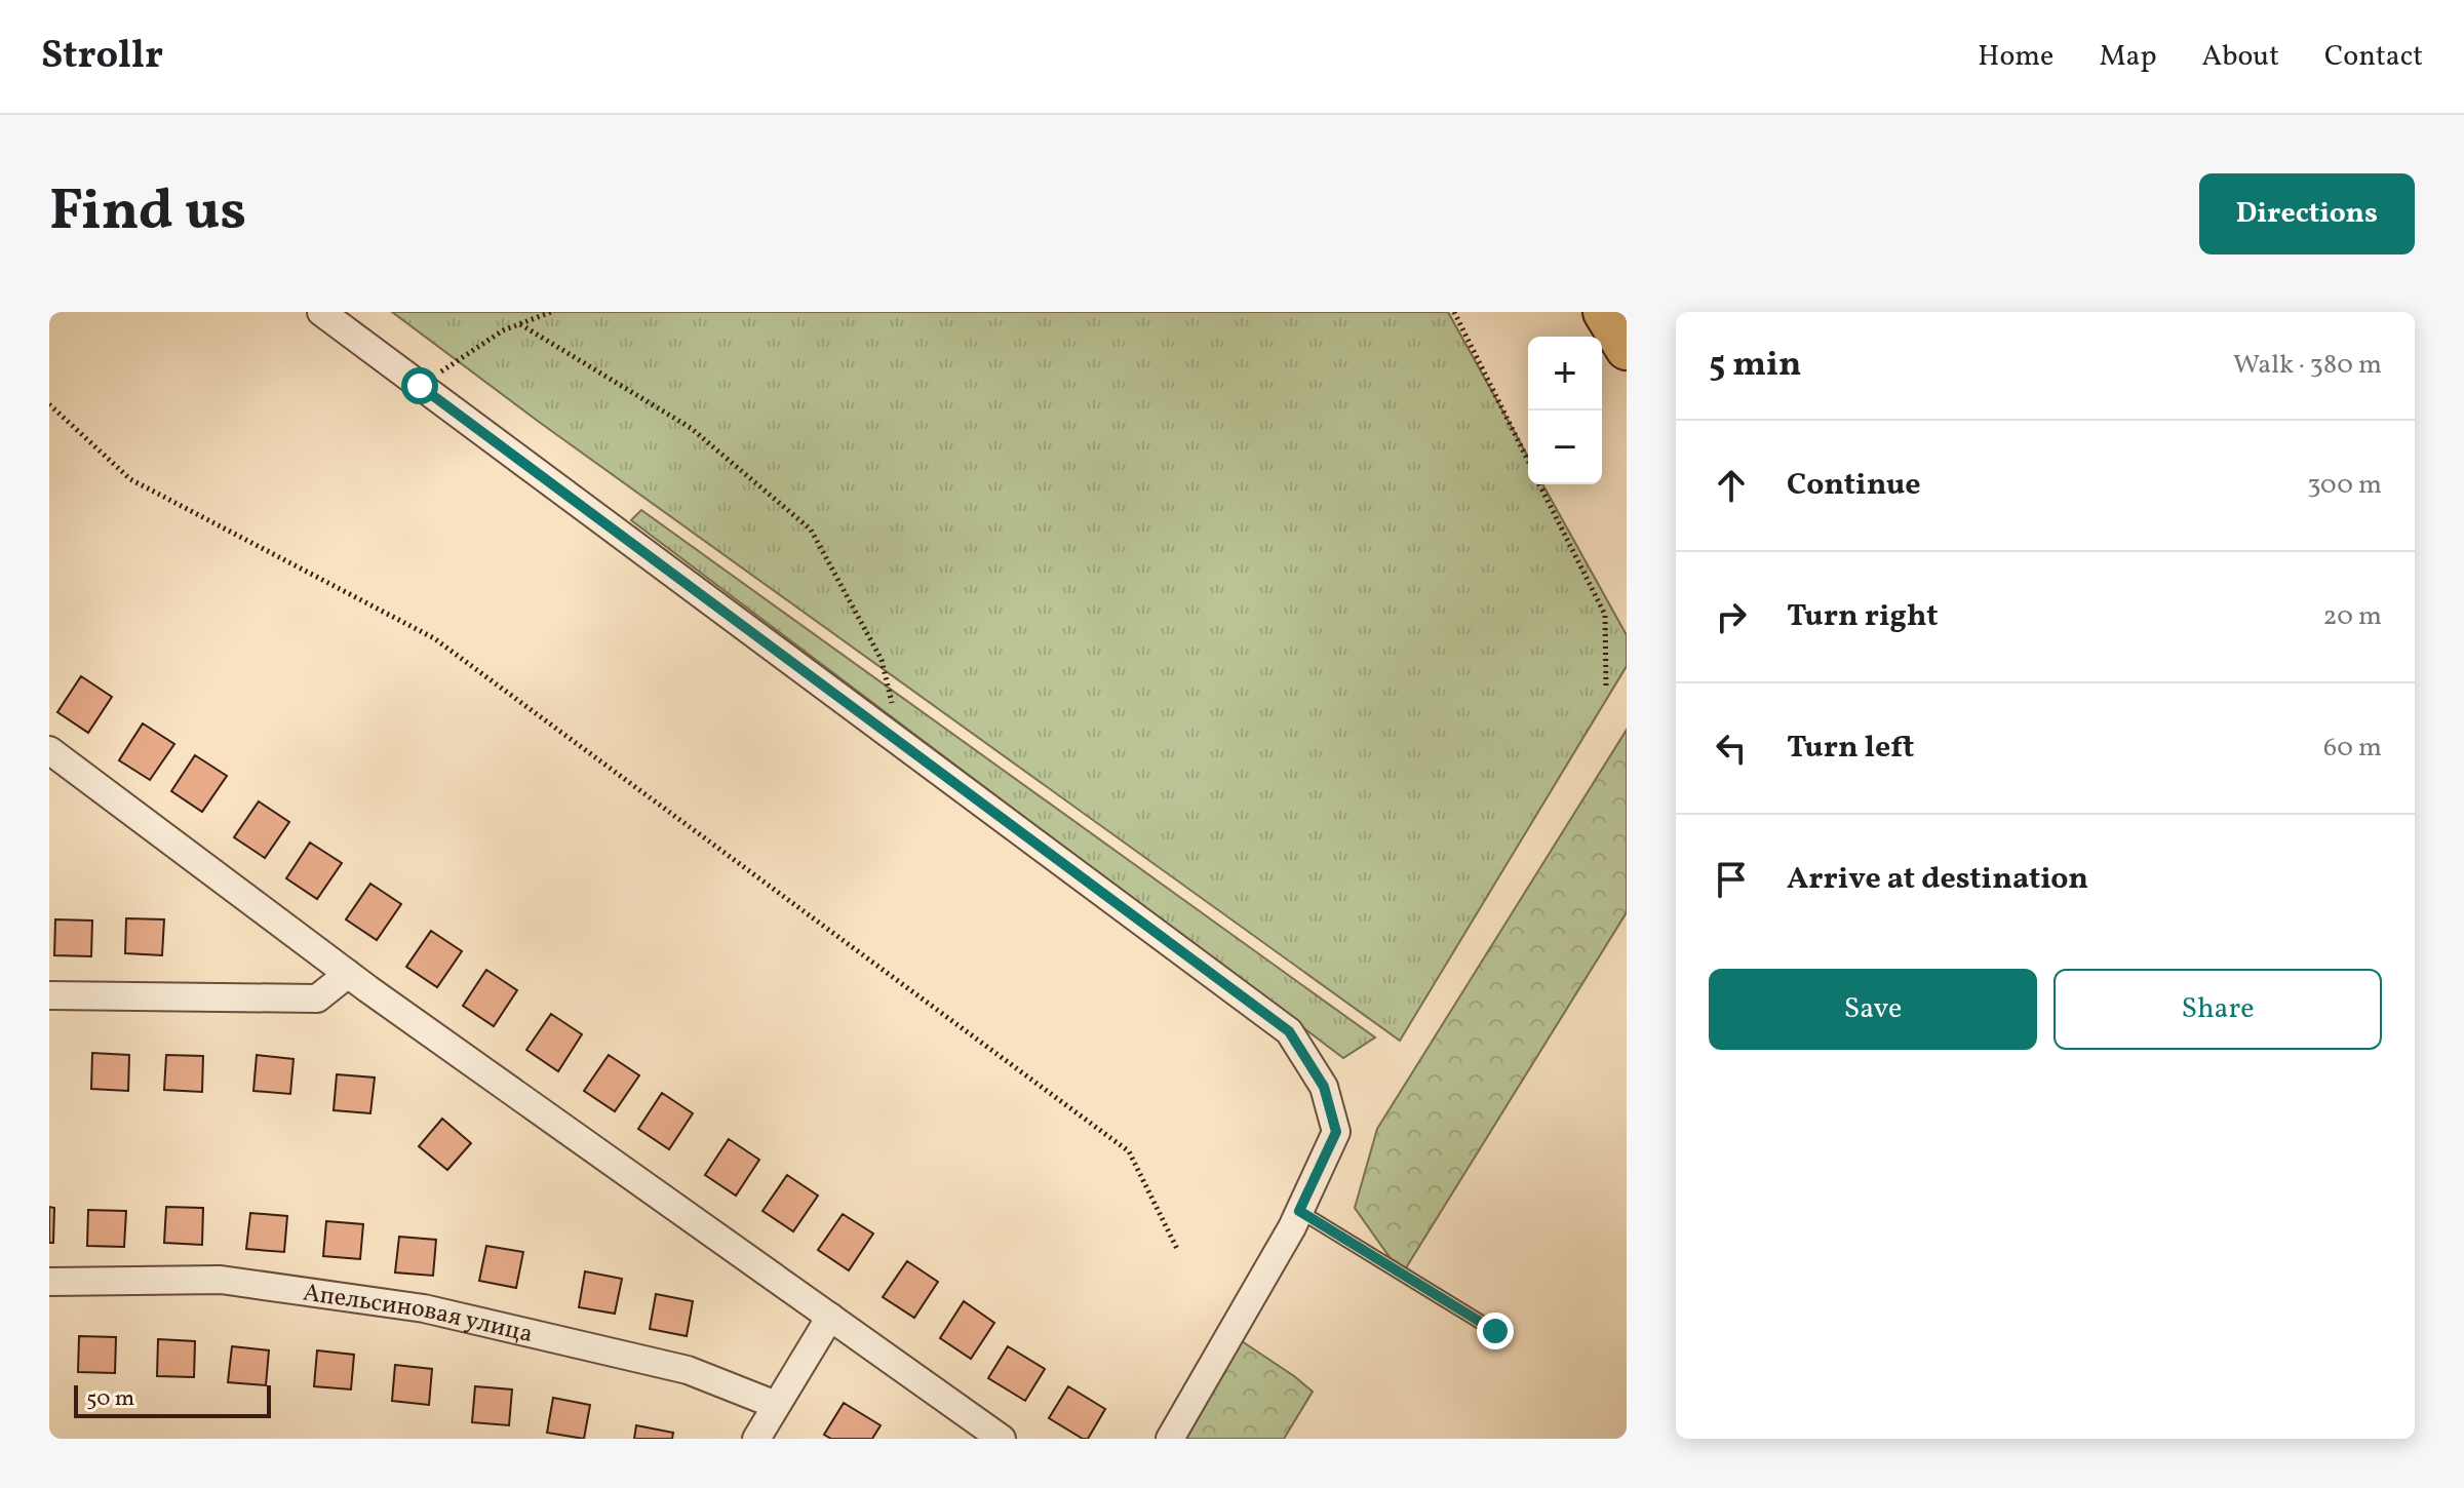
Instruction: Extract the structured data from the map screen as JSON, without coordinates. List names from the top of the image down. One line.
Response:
{"streets":{"street":["Апельсиновая улица"]},"scale_bar":"50 m","page":{"header":"Strollr","nav":["Home","Map","About","Contact"],"title":"Find us","buttons":["Directions",["Save","Share"]],"heading":["5 min","Walk · 380 m"],"map_buttons":["+","−"],"list":[["Continue","300 m"],["Turn right","20 m"],["Turn left","60 m"],"Arrive at destination"],"scale":"50 m"}}
